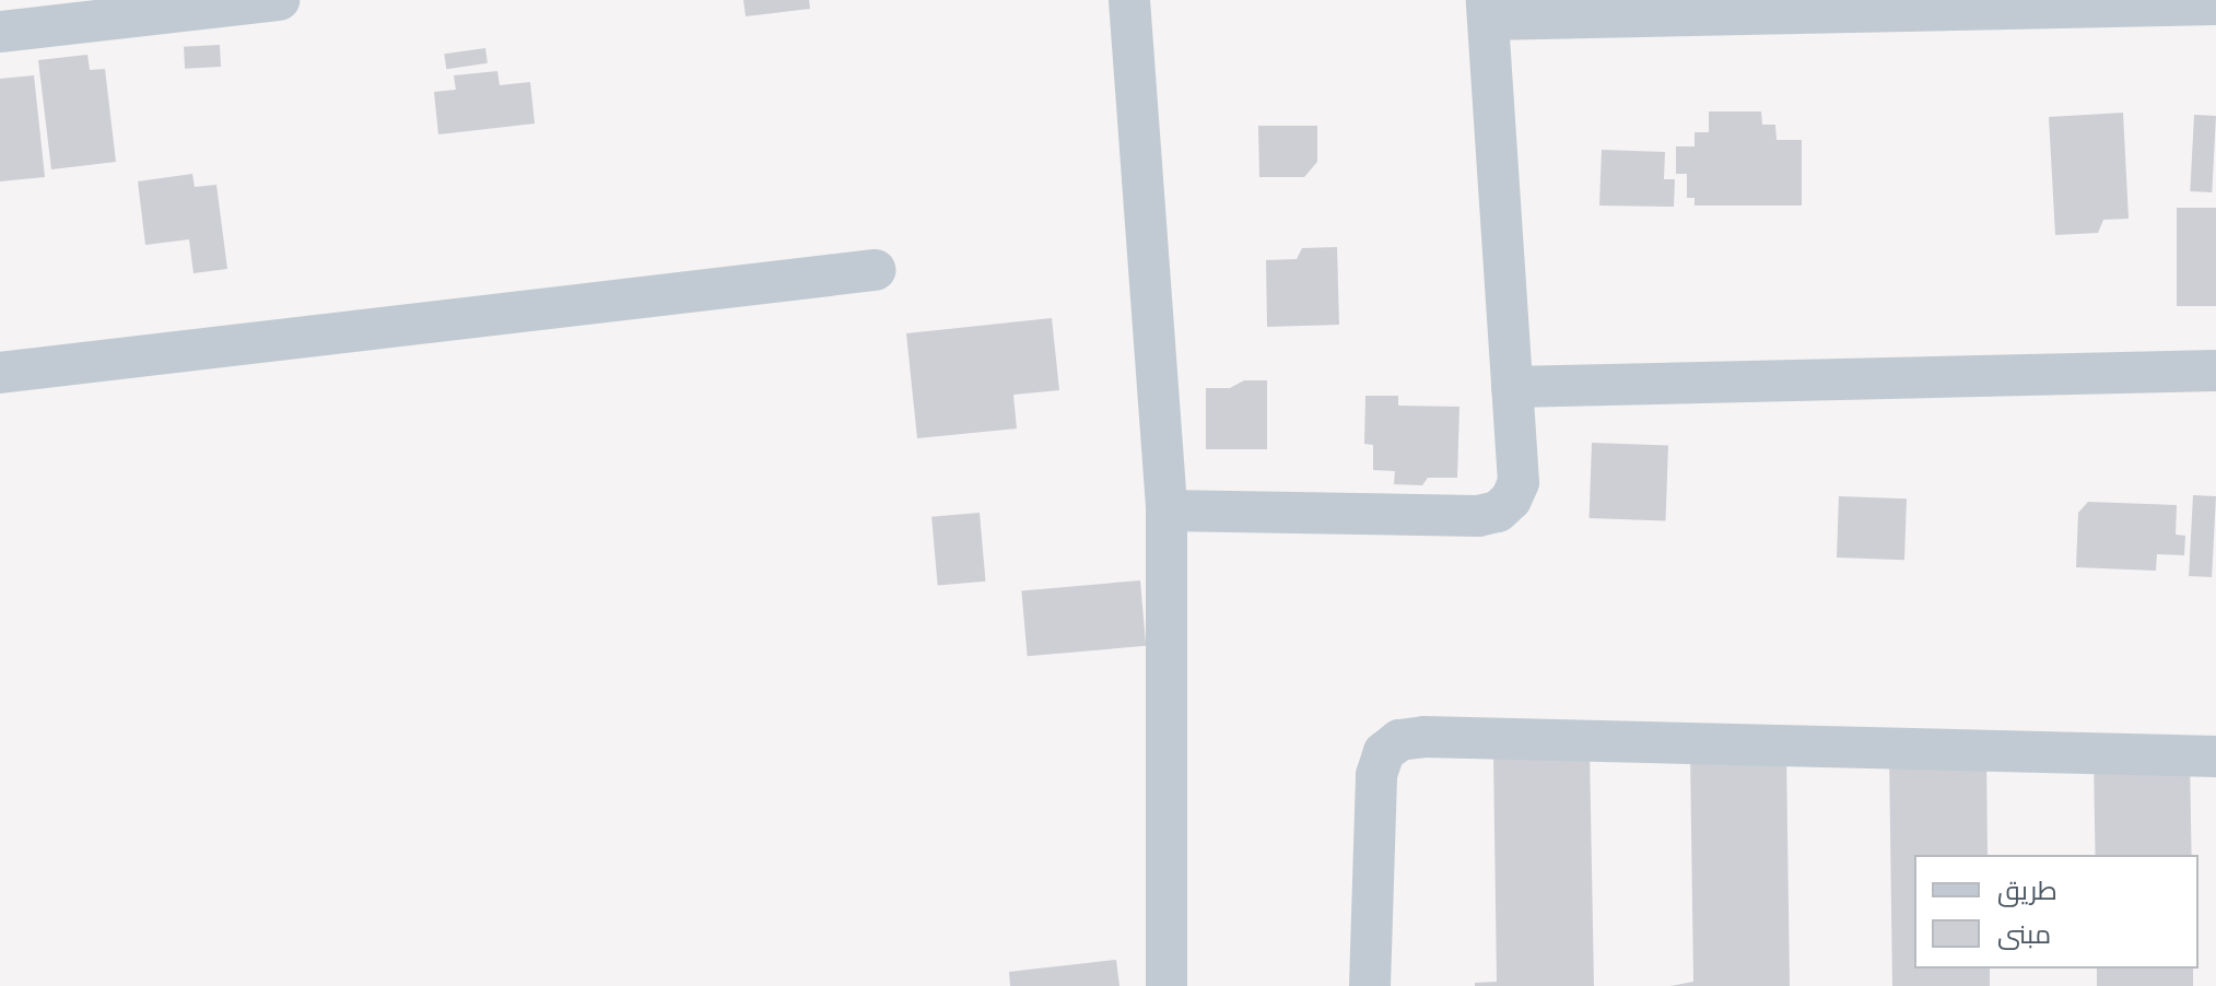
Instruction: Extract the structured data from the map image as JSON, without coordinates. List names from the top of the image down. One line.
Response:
{"legend":["طريق","مبنى"]}
